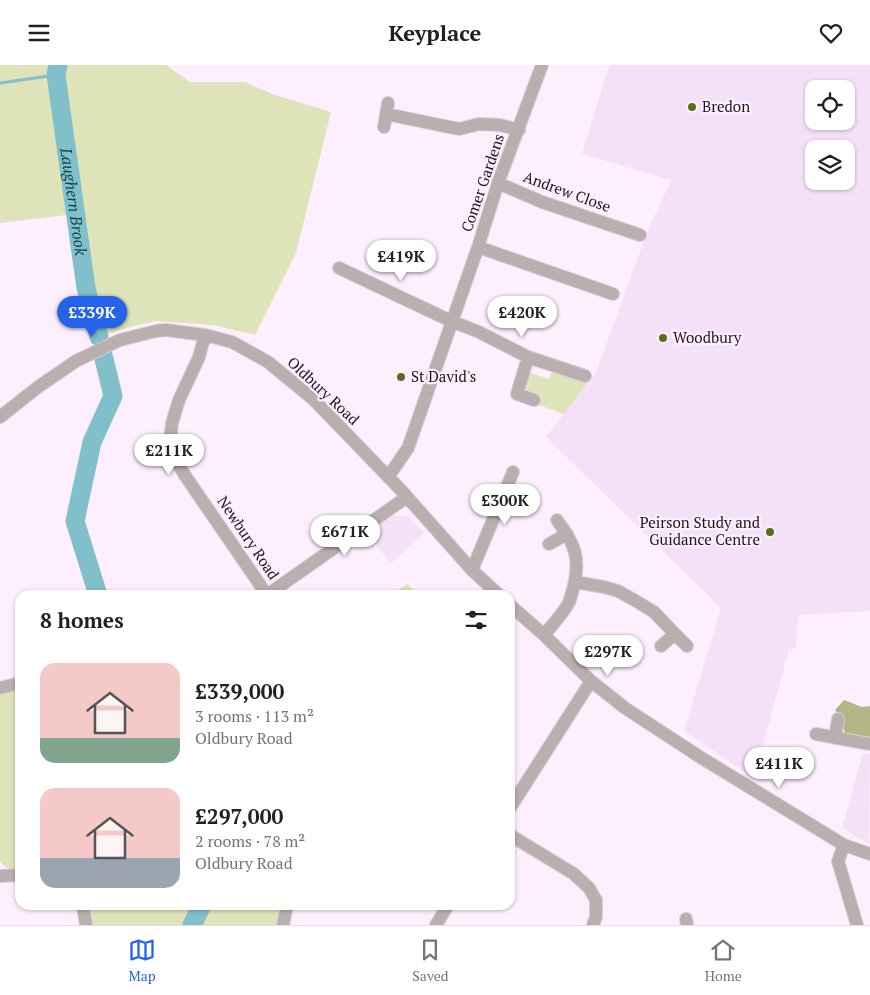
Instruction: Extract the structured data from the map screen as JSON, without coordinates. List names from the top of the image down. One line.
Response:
{"streets":{"street":["Comer Gardens","Andrew Close","Oldbury Road","Newbury Road"]},"crossings":[["Comer Gardens","Andrew Close"],["Comer Gardens","Oldbury Road"],["Oldbury Road","Newbury Road"]],"water":["Laughern Brook"],"places":["Bredon","Woodbury","St David's","Peirson Study and Guidance Centre"],"page":{"header":"Keyplace","price":["£419K","£339K","£420K","£211K","£300K","£671K","£297K","£411K"],"heading":"8 homes","list":[{"name":"£339,000","note":"3 rooms · 113 m² · Oldbury Road"},{"name":"£297,000","note":"2 rooms · 78 m² · Oldbury Road"}],"tabs":["Map","Saved","Home"]}}
